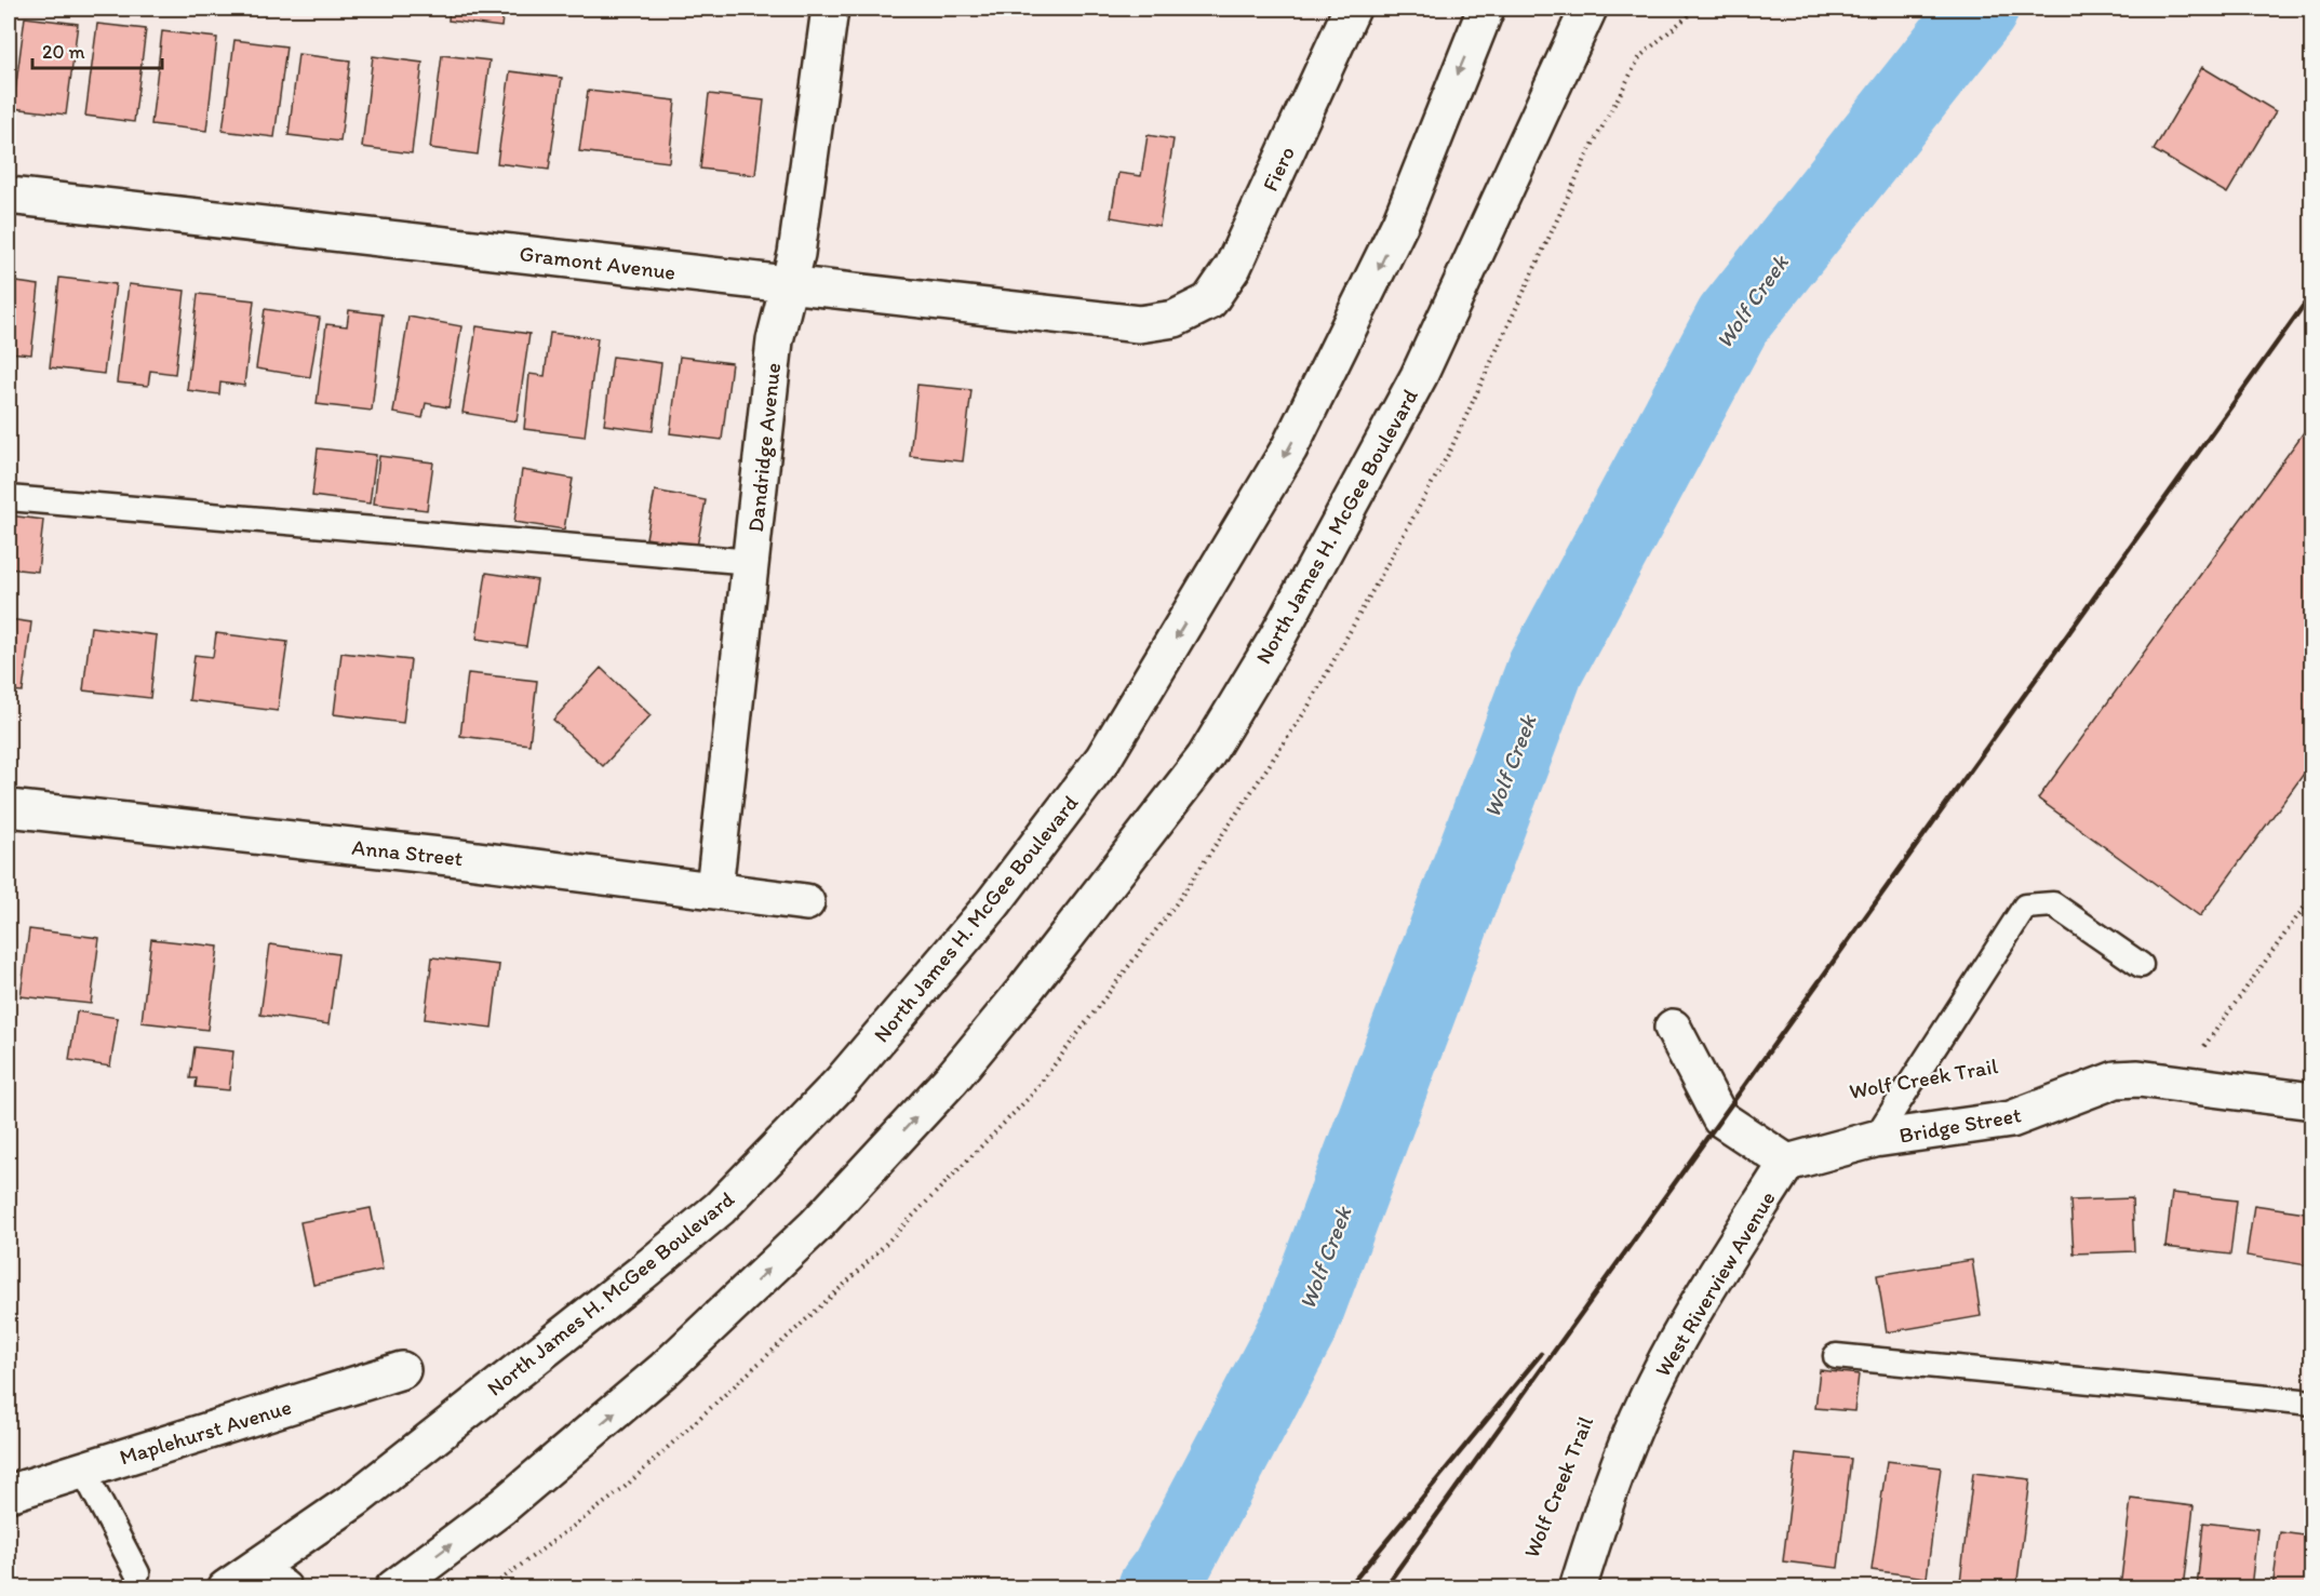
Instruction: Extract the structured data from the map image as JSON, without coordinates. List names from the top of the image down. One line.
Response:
{"streets":{"street":["Fiero","Gramont Avenue","Dandridge Avenue","North James H. McGee Boulevard","Anna Street","Bridge Street","West Riverview Avenue","Maplehurst Avenue"]},"crossings":[["Fiero","Gramont Avenue"],["Gramont Avenue","Dandridge Avenue"],["Dandridge Avenue","Anna Street"],["Bridge Street","West Riverview Avenue"]],"water":["Wolf Creek"],"scale_bar":"20 m"}
